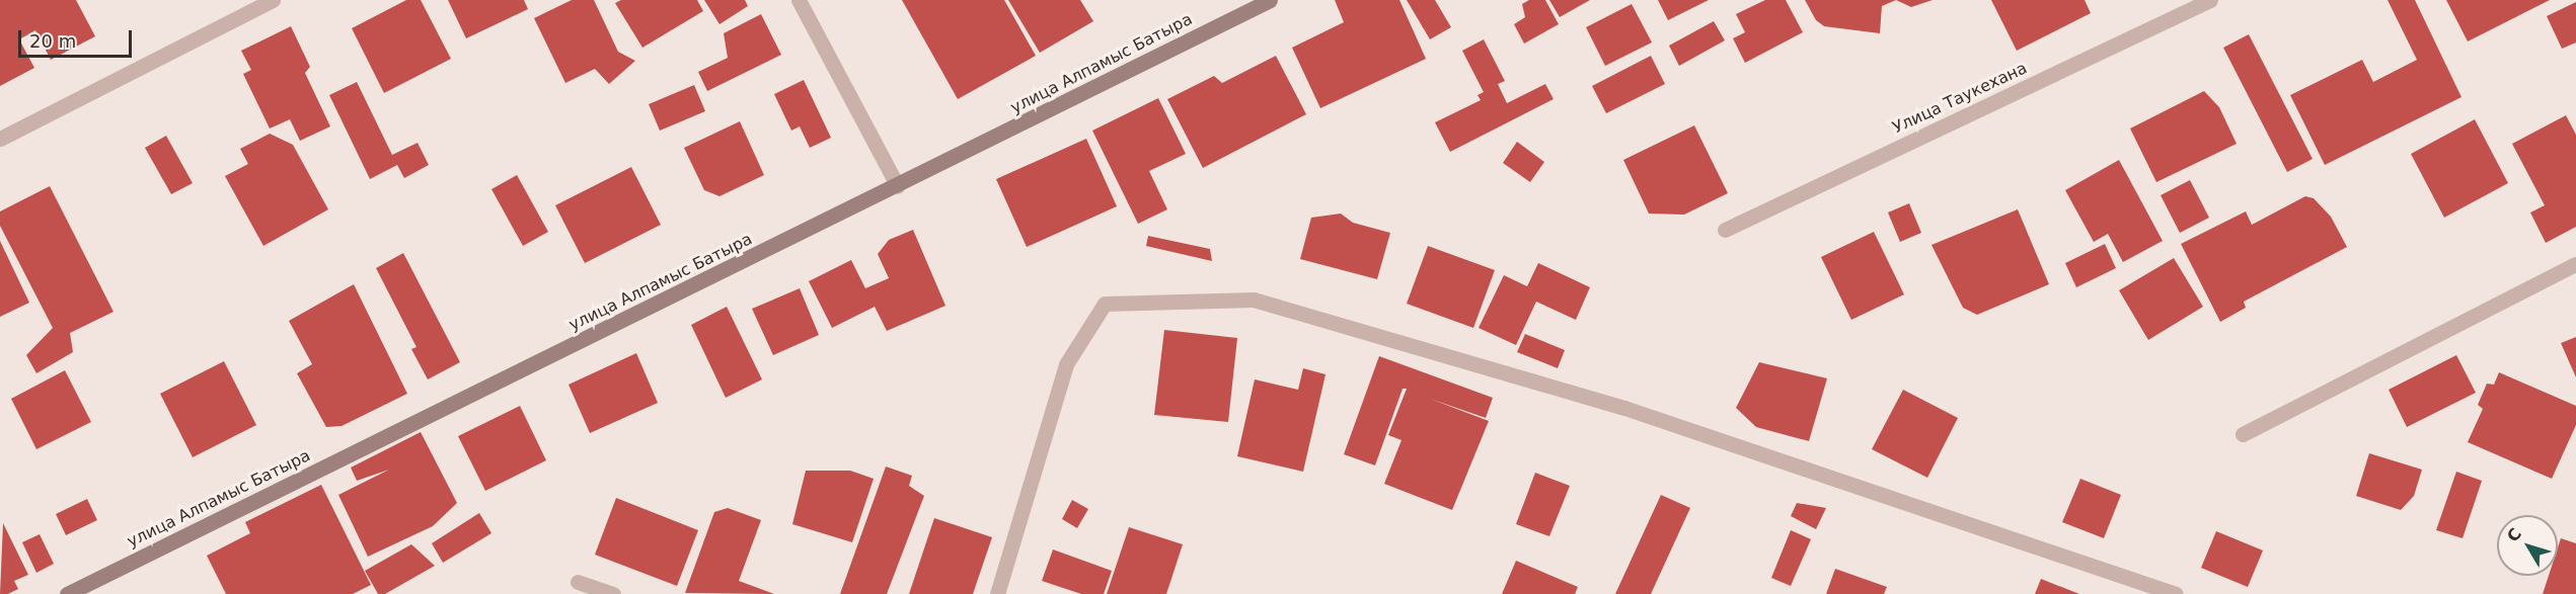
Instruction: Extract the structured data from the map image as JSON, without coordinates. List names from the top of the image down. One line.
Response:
{"streets":{"street":["улица Алпамыс Батыра","Улица Таукехана"]},"scale_bar":"20 m","north":"top left"}
